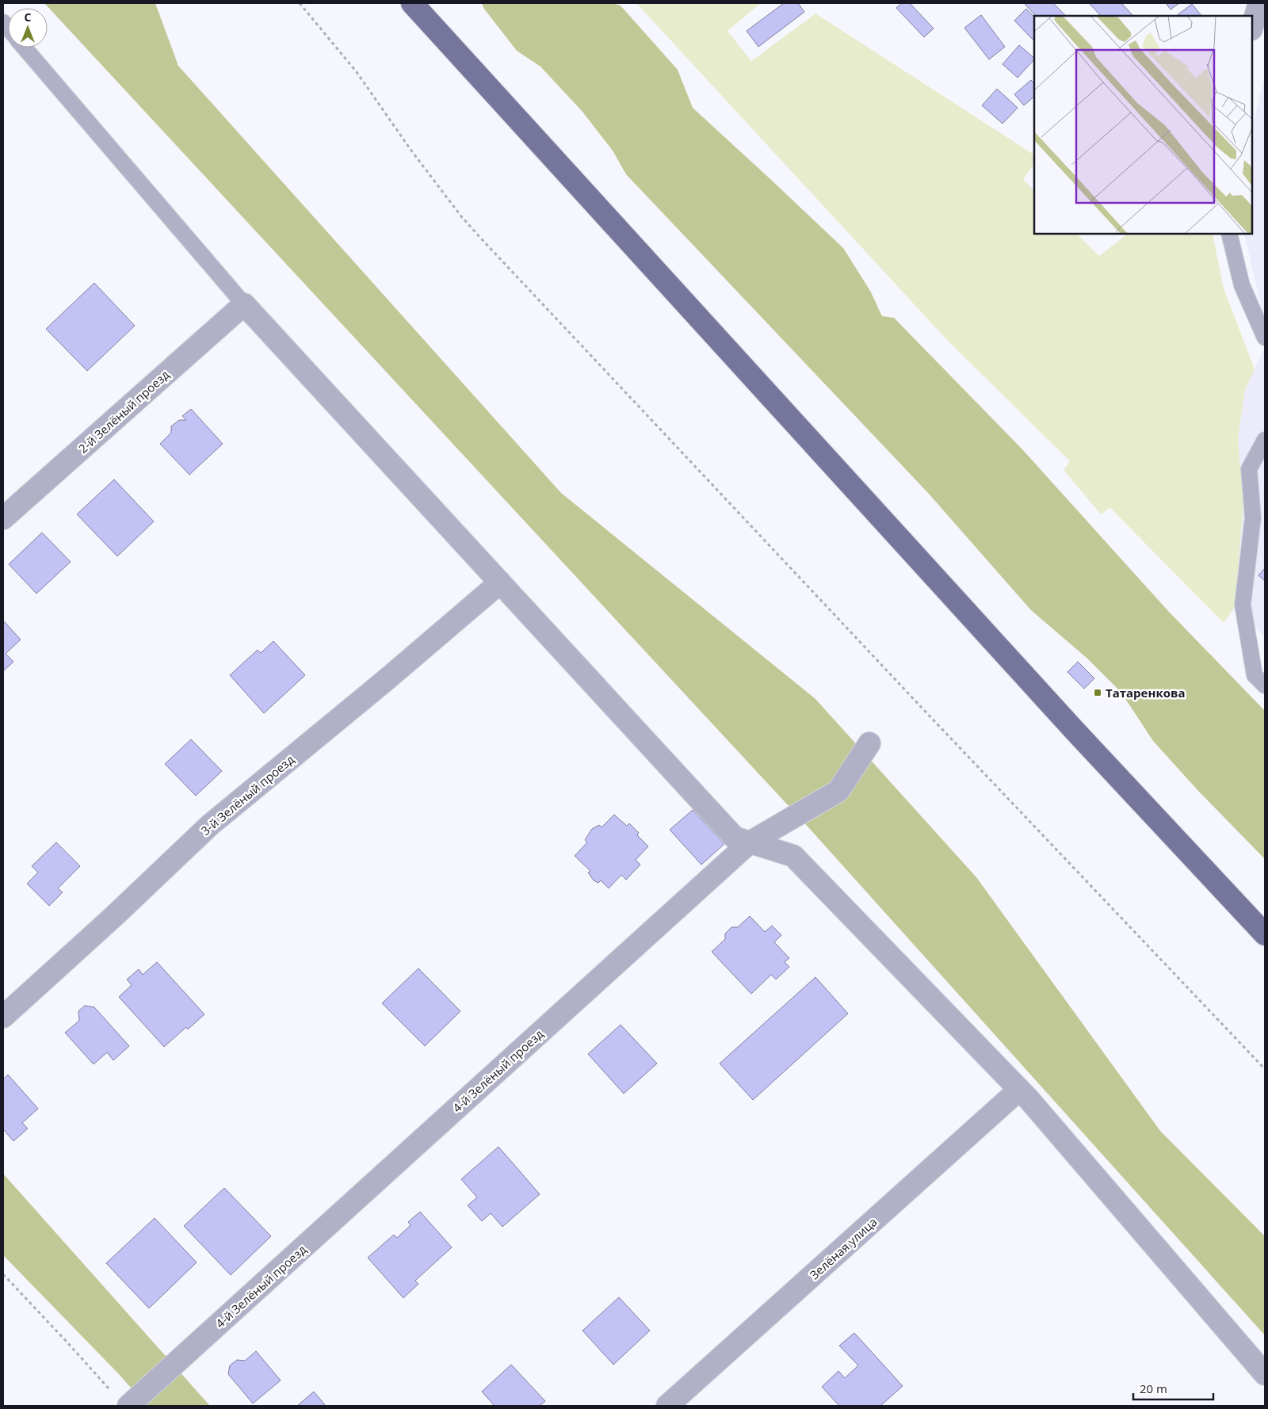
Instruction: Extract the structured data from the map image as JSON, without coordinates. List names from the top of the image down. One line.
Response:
{"streets":{"street":["2-й Зелёный проезд","3-й Зелёный проезд","4-й Зелёный проезд","Зелёная улица"]},"places":{"transit":["Татаренкова"]},"scale_bar":"20 m","north":"top"}
